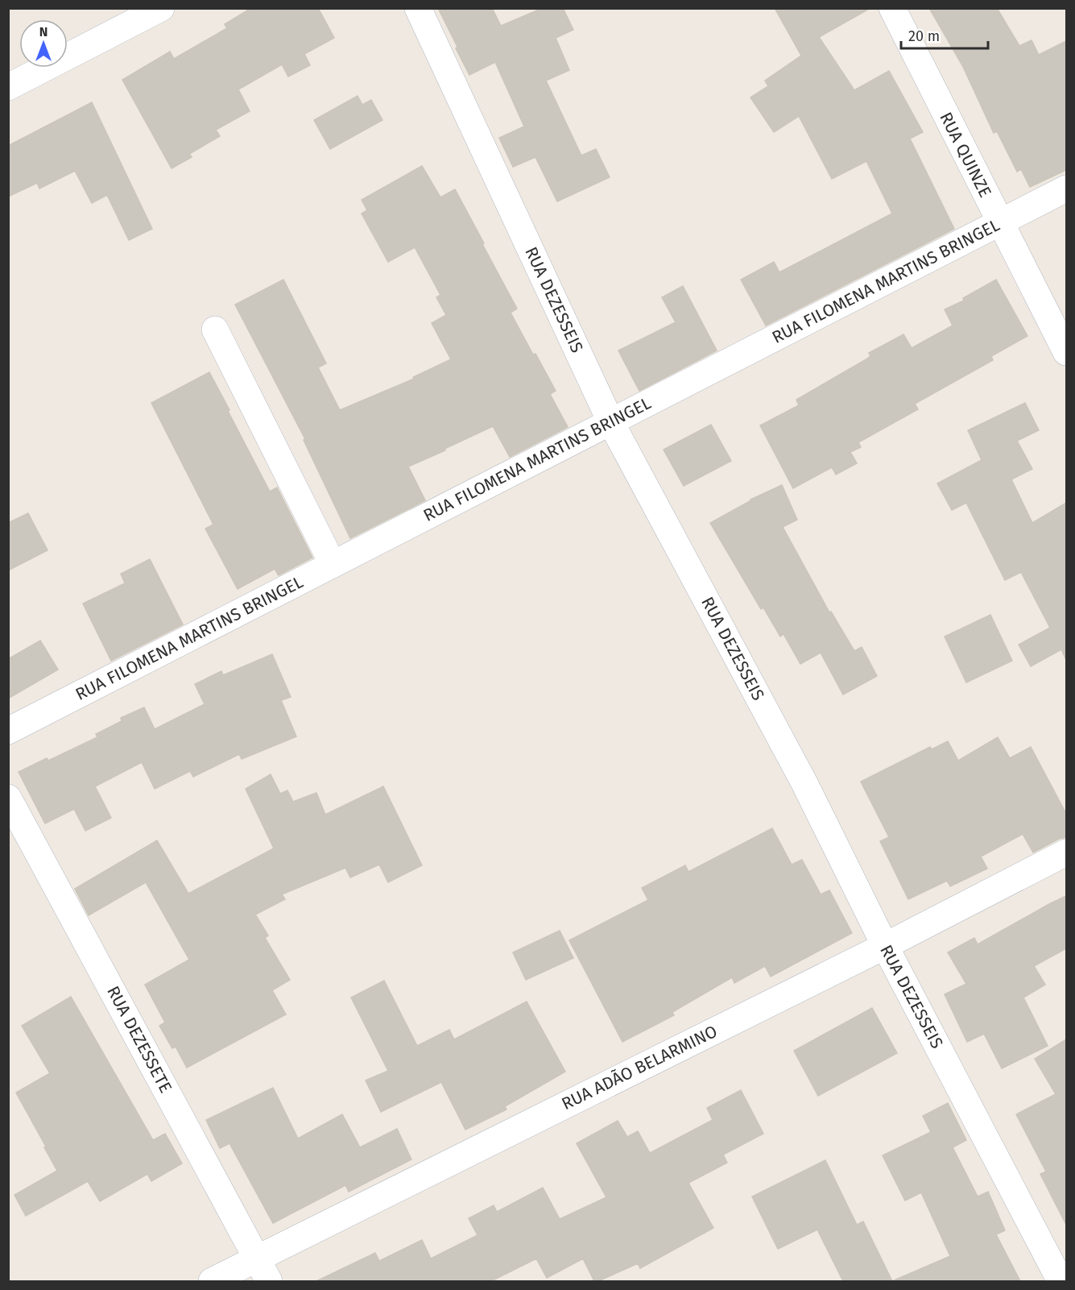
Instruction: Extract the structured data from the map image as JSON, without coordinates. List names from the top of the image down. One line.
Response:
{"streets":{"street":["RUA QUINZE","RUA FILOMENA MARTINS BRINGEL","RUA DEZESSEIS","RUA DEZESSETE","RUA ADÃO BELARMINO"]},"crossings":[["RUA QUINZE","RUA FILOMENA MARTINS BRINGEL"],["RUA FILOMENA MARTINS BRINGEL","RUA DEZESSEIS"],["RUA DEZESSEIS","RUA ADÃO BELARMINO"],["RUA DEZESSETE","RUA ADÃO BELARMINO"]],"scale_bar":"20 m","north":"top"}
